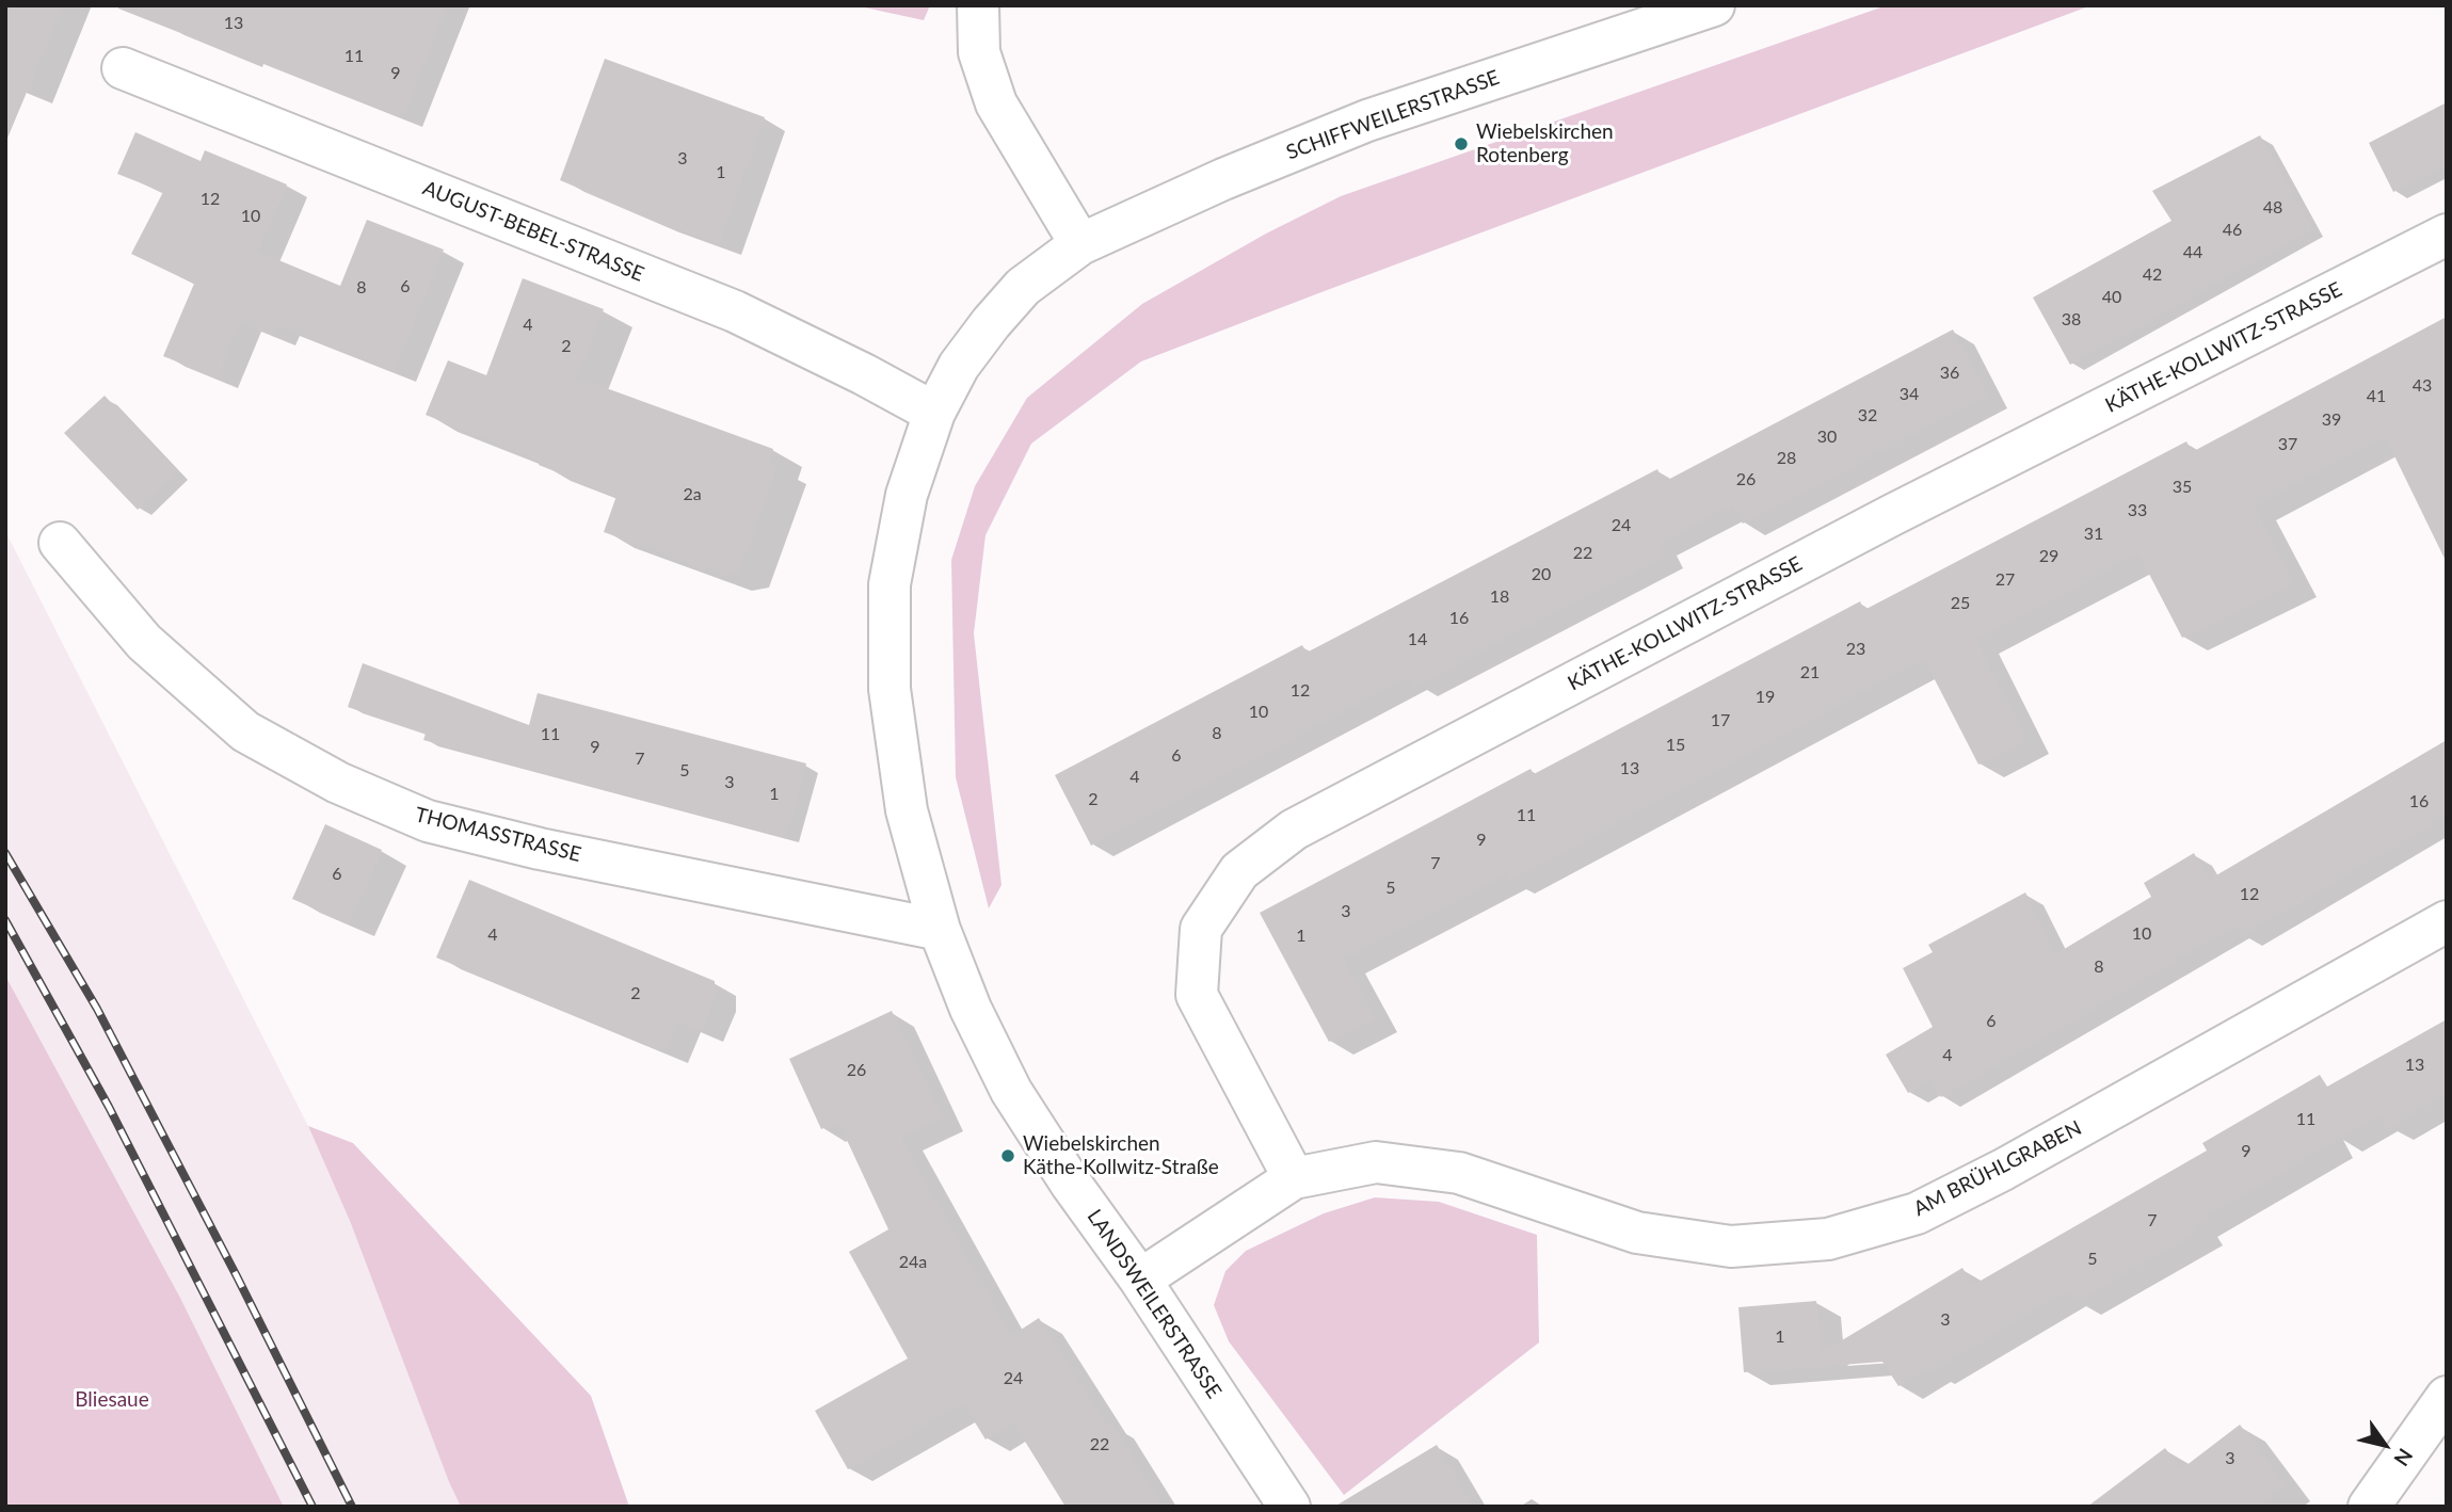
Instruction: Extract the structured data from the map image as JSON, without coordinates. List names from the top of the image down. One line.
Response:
{"streets":{"street":["SCHIFFWEILERSTRASSE","AUGUST-BEBEL-STRASSE","KÄTHE-KOLLWITZ-STRASSE","THOMASSTRASSE","AM BRÜHLGRABEN","LANDSWEILERSTRASSE"]},"crossings":[["SCHIFFWEILERSTRASSE","LANDSWEILERSTRASSE"],["AUGUST-BEBEL-STRASSE","LANDSWEILERSTRASSE"],["KÄTHE-KOLLWITZ-STRASSE","AM BRÜHLGRABEN"],["THOMASSTRASSE","LANDSWEILERSTRASSE"],["AM BRÜHLGRABEN","LANDSWEILERSTRASSE"]],"parks":["Bliesaue"],"places":["Wiebelskirchen Rotenberg","Wiebelskirchen Käthe-Kollwitz-Straße"],"house_numbers":["13","11","9","3","1","12","48","10","46","44","42","6","8","40","38","4","2","36","43","34","41","32","39","30","37","28","26","35","2a","33","24","31","22","29","20","27","18","25","16","14","23","21","12","19","10","17","8","11","15","9","6","7","13","5","4","3","1","2","16","11","9","7","6","5","12","3","10","4","1","8","2","6","4","13","26","11","9","7","5","24a","3","1","24","22","3"],"north":"bottom right"}
